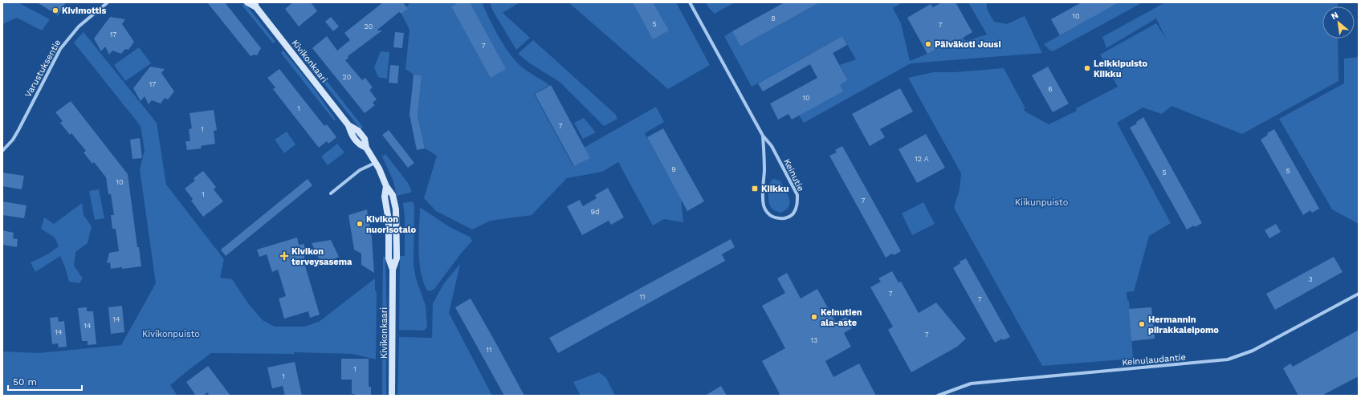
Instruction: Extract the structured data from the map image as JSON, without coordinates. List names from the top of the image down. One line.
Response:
{"streets":{"street":["Kivikonkaari","Varustuksentie","Keinutie","Keinulaudantie"]},"parks":["Kiikunpuisto","Kivikonpuisto"],"places":{"other":["Kivimottis","Päiväkoti Jousi","Leikkipuisto Kiikku","Kivikon nuorisotalo","Keinutien ala-aste","Hermannin piirakkaleipomo"],"transit":["Kiikku"],"health":["Kivikon terveysasema"]},"house_numbers":["10","8","5","7","20","17","7","20","17","6","10","1","7","1","12 A","9","5","5","10","1","7","9d","3","7","11","7","14","14","14","7","13","11","1","1"],"scale_bar":"50 m","north":"top left"}
